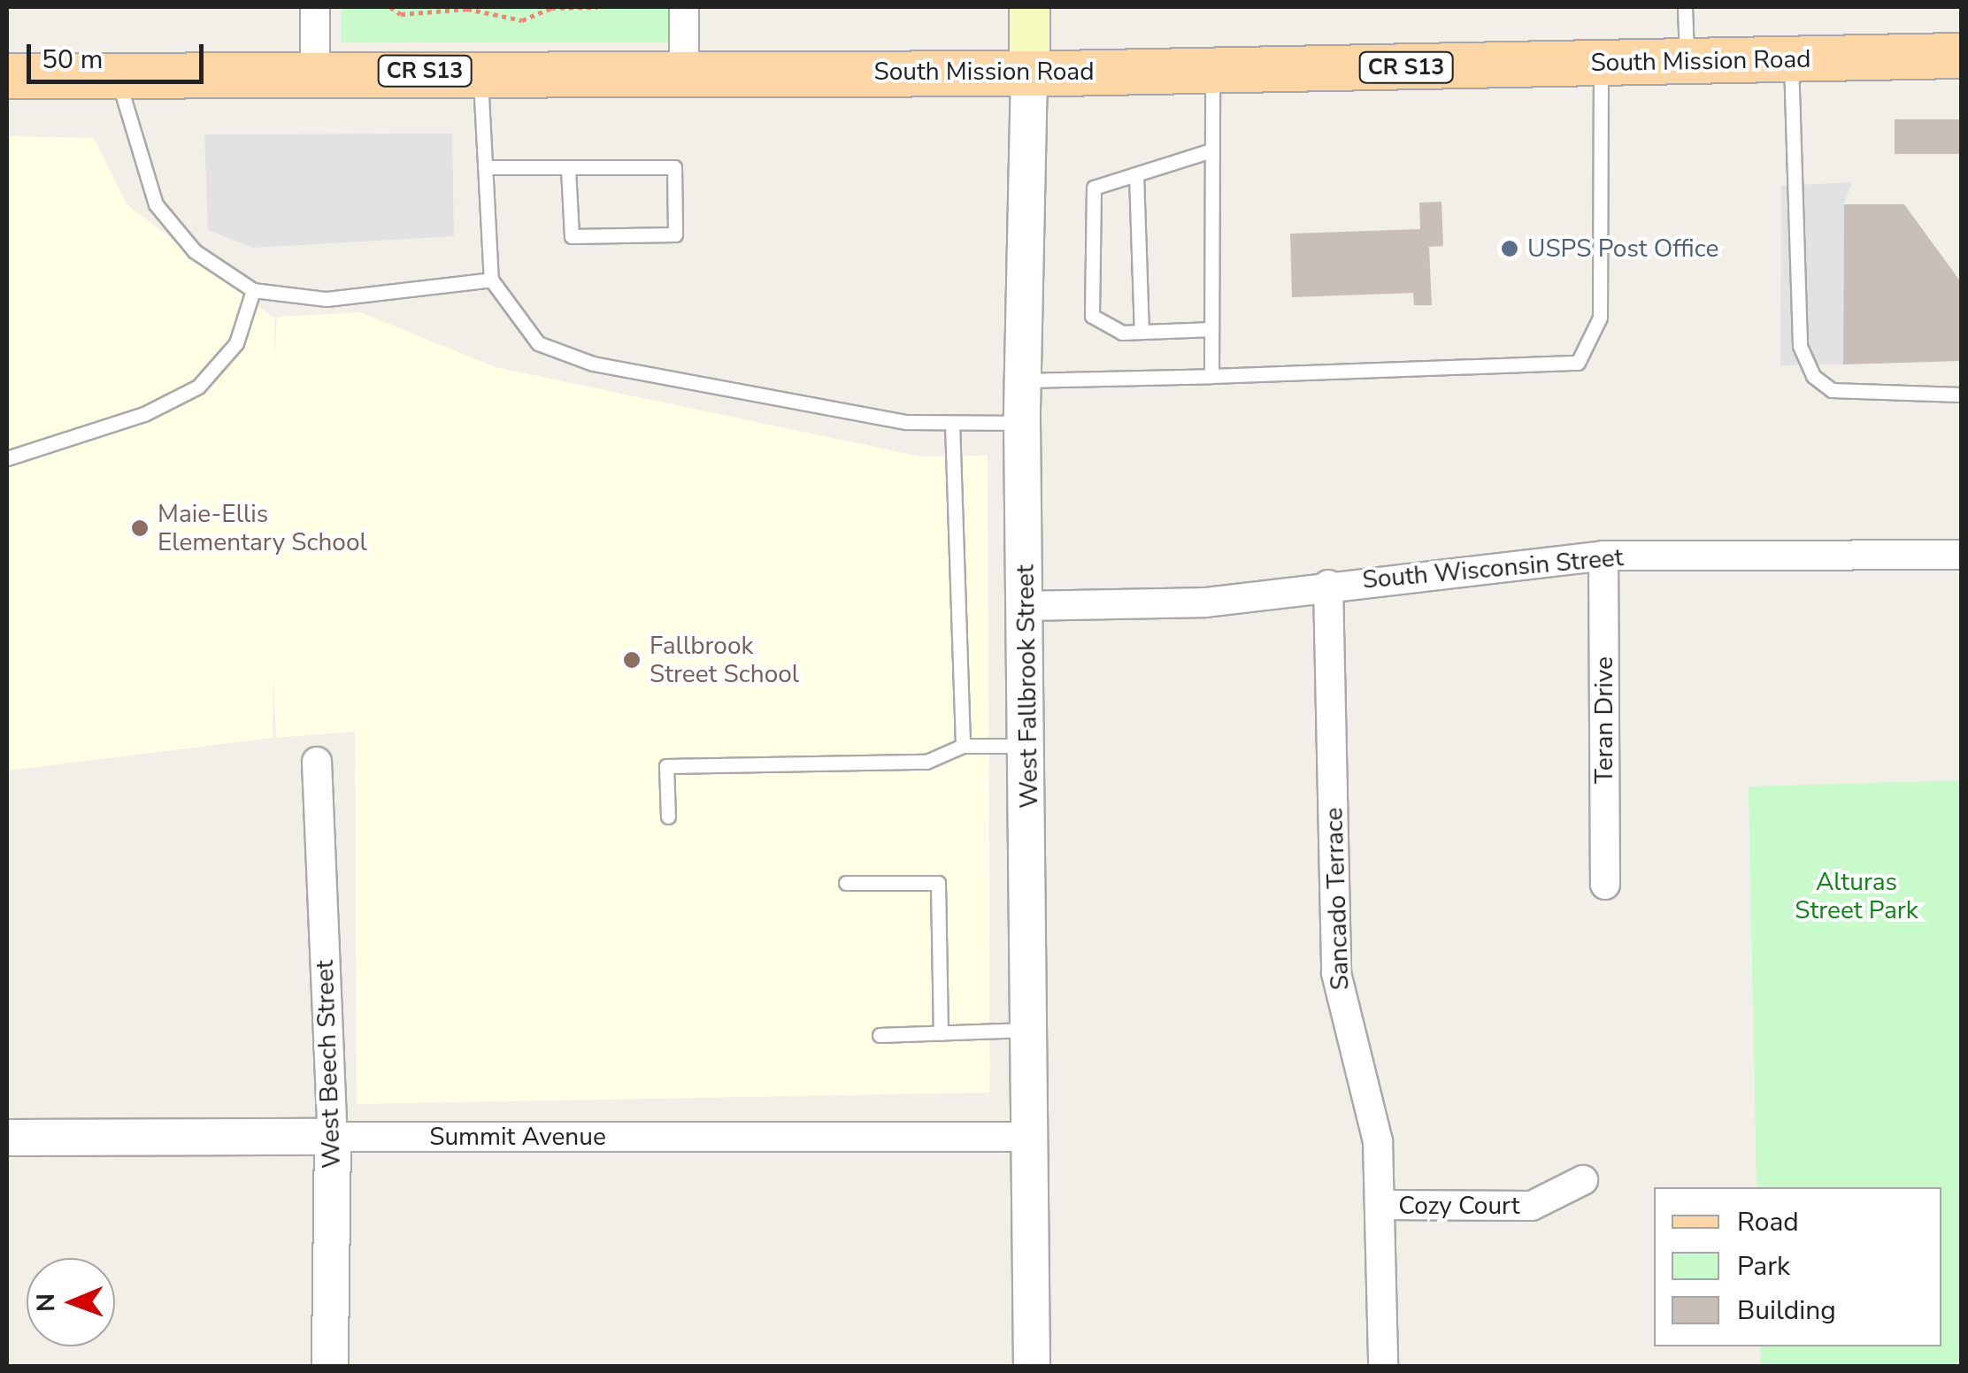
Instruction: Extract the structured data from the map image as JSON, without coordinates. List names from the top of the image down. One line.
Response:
{"streets":{"main road":["South Mission Road","CR S13","West Fallbrook Street"],"street":["South Wisconsin Street","Teran Drive","Sancado Terrace","West Beech Street","Summit Avenue","Cozy Court"]},"crossings":[["South Mission Road","West Fallbrook Street"],["South Wisconsin Street","West Fallbrook Street"],["South Wisconsin Street","Teran Drive"],["South Wisconsin Street","Sancado Terrace"],["West Fallbrook Street","Summit Avenue"],["Sancado Terrace","Cozy Court"],["West Beech Street","Summit Avenue"]],"parks":["Alturas Street Park"],"places":["USPS Post Office","Maie-Ellis Elementary School","Fallbrook Street School"],"legend":["Road","Park","Building"],"scale_bar":"50 m","north":"left"}
